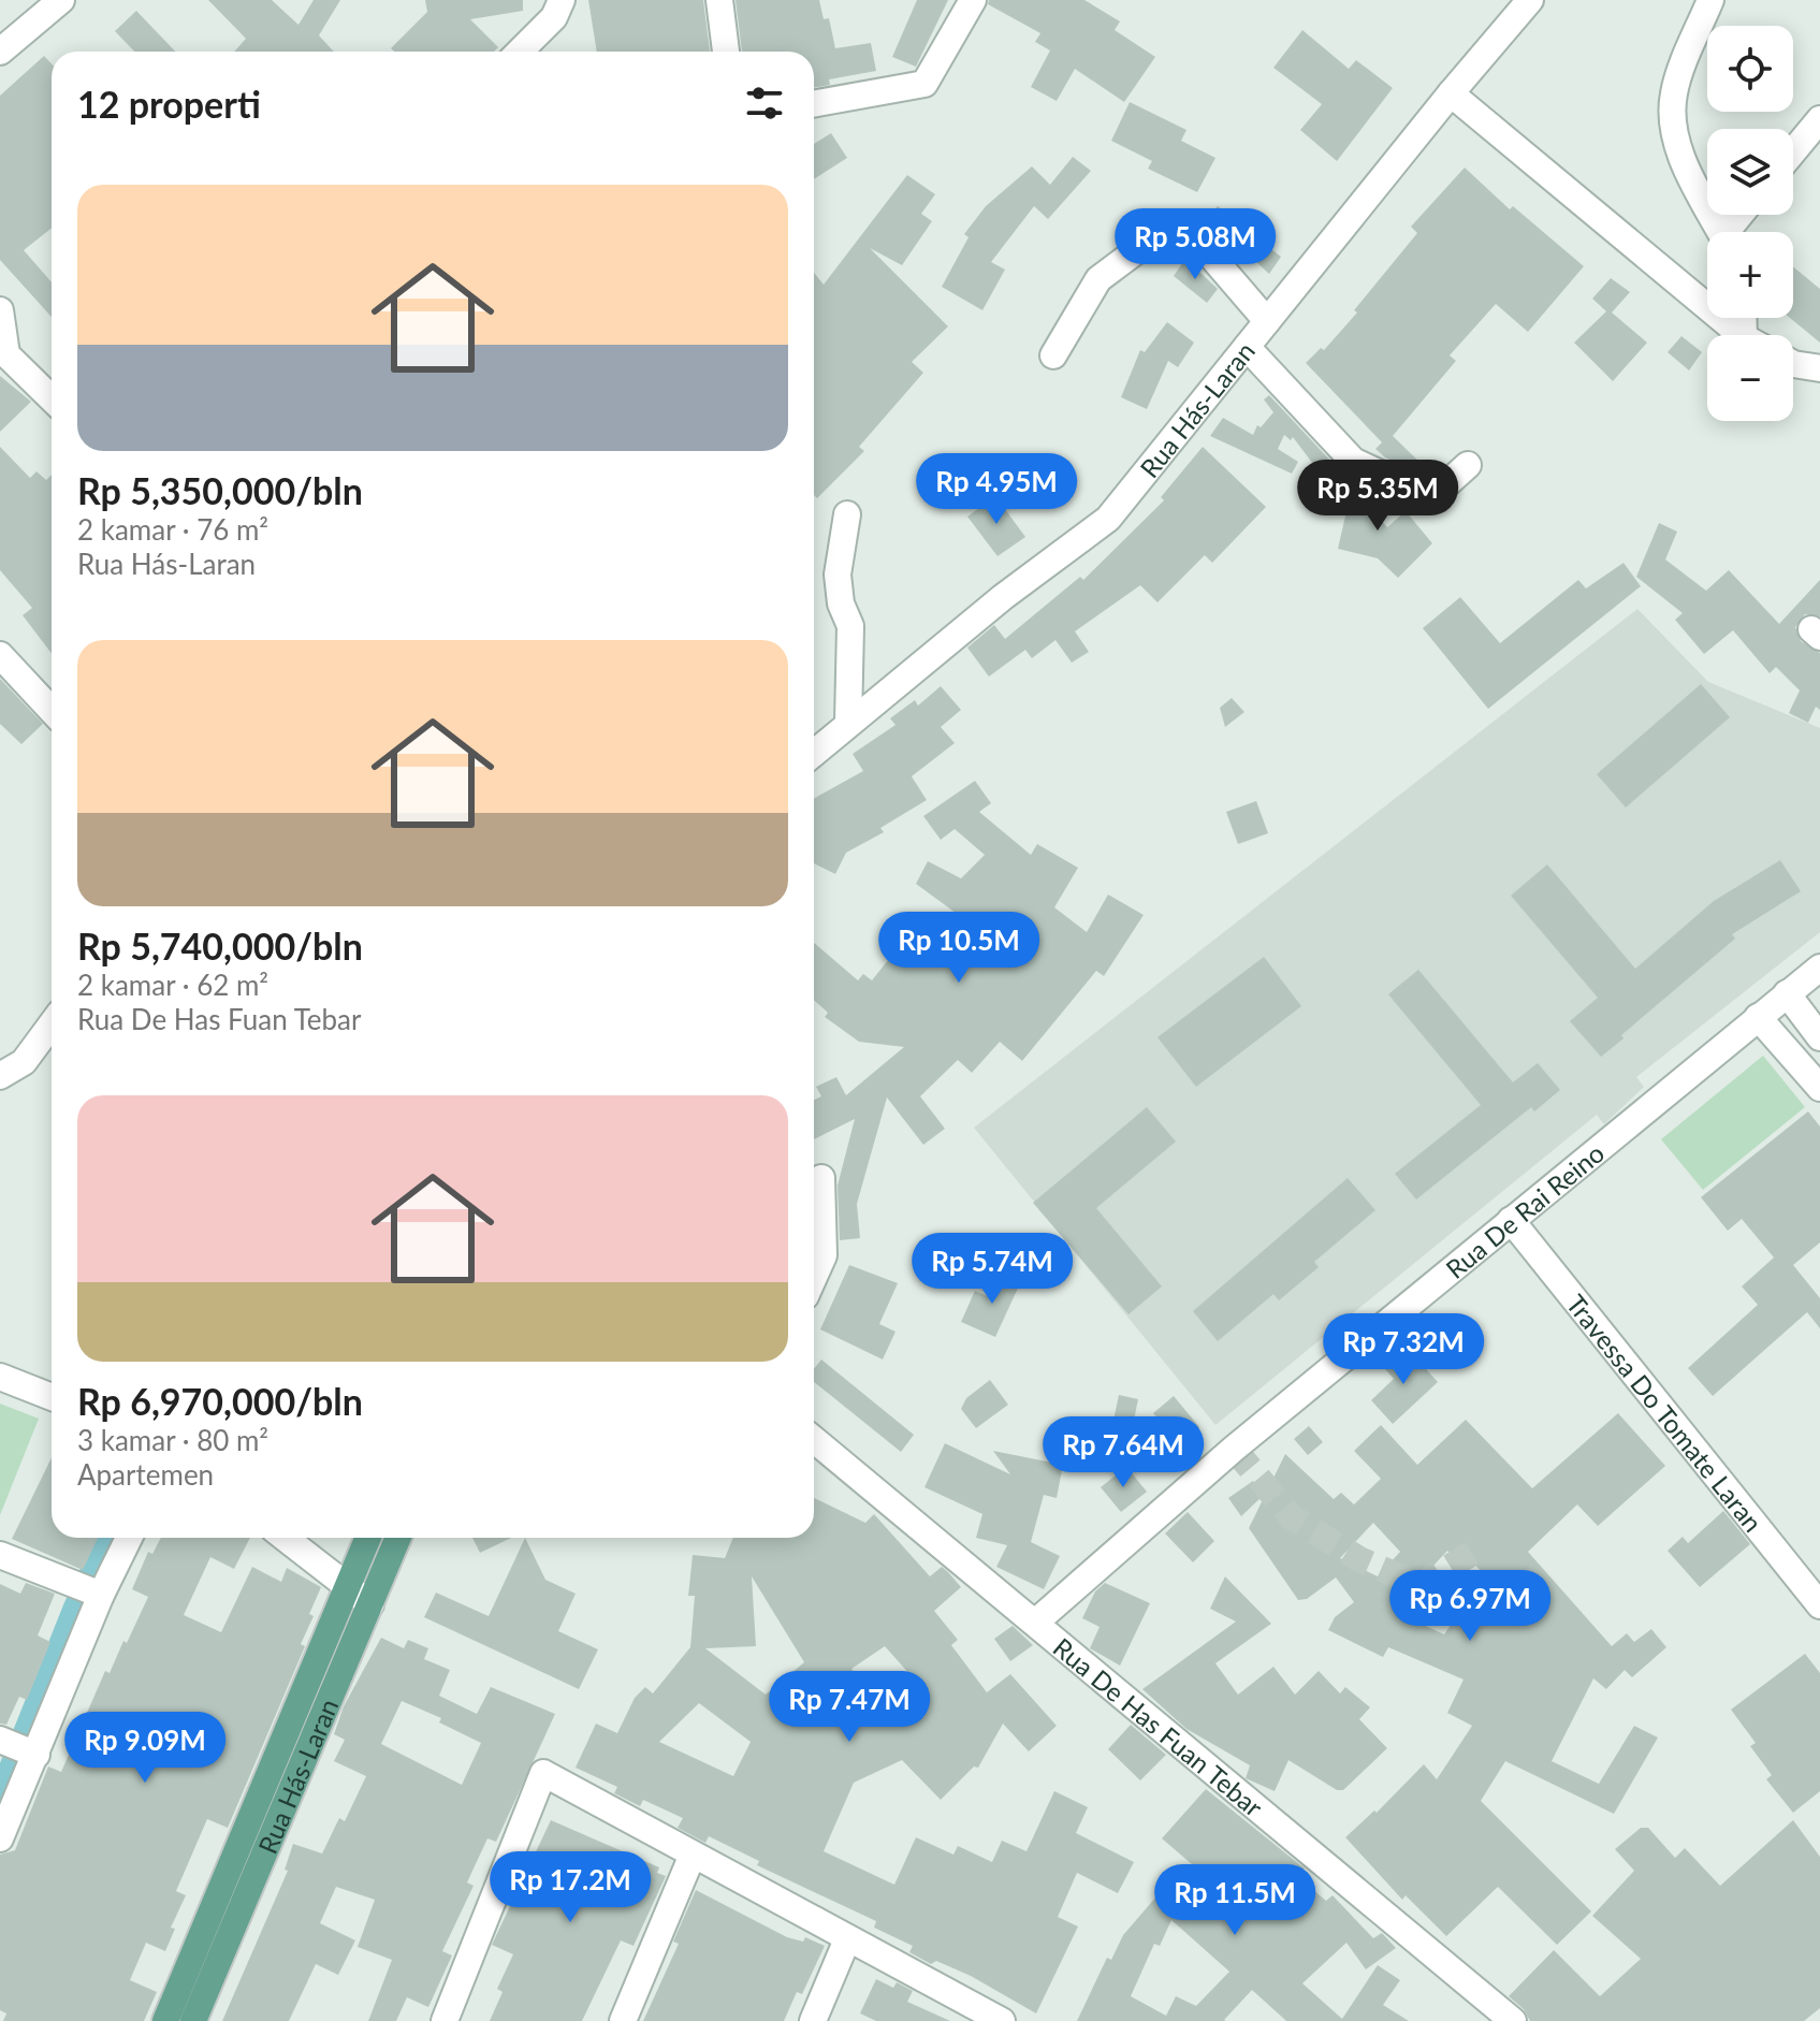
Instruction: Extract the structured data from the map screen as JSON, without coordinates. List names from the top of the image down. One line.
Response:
{"streets":{"main road":["Rua Hás-Laran"],"street":["Rua De Rai Reino","Travessa Do Tomate Laran","Rua De Has Fuan Tebar"]},"crossings":[["Rua De Rai Reino","Travessa Do Tomate Laran"],["Rua De Rai Reino","Rua De Has Fuan Tebar"]],"page":{"map_buttons":["+","−"],"heading":"12 properti","list":[{"name":"Rp 5,350,000/bln","note":"2 kamar · 76 m² · Rua Hás-Laran"},{"name":"Rp 5,740,000/bln","note":"2 kamar · 62 m² · Rua De Has Fuan Tebar"},{"name":"Rp 6,970,000/bln","note":"3 kamar · 80 m² · Apartemen"}],"price":["Rp 5.08M","Rp 4.95M","Rp 5.35M","Rp 10.5M","Rp 5.74M","Rp 7.32M","Rp 7.64M","Rp 6.97M","Rp 7.47M","Rp 9.09M","Rp 17.2M","Rp 11.5M"]}}
